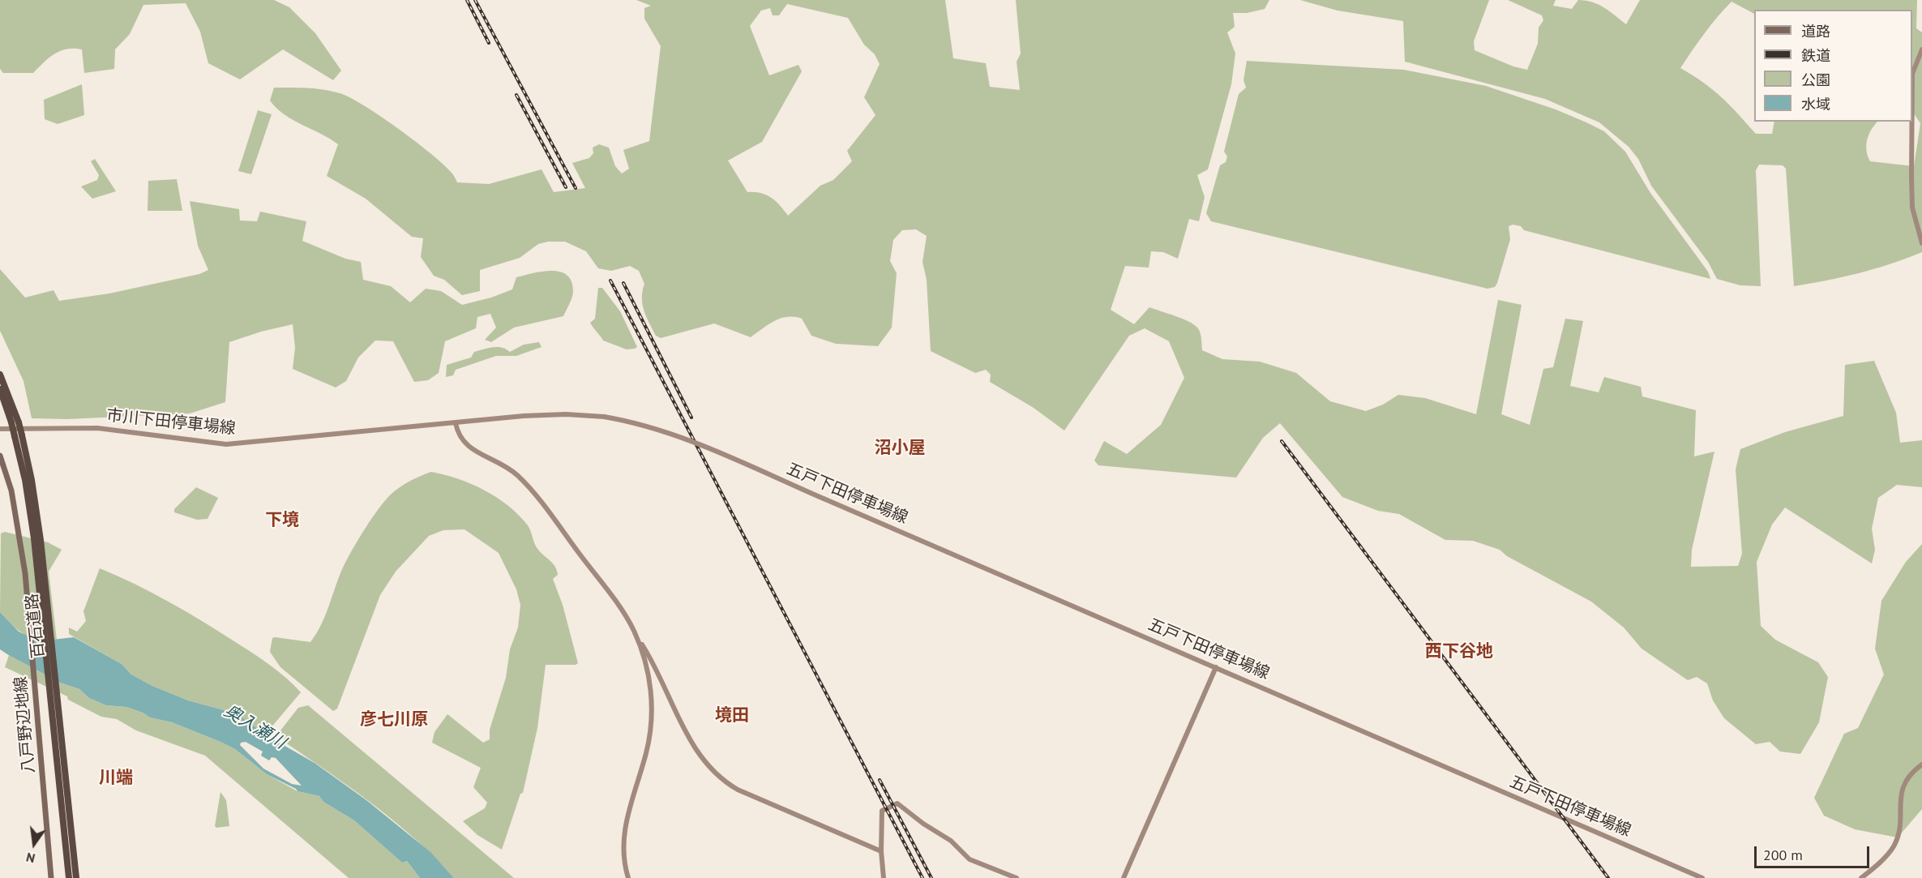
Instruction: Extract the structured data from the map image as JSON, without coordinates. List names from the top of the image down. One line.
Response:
{"streets":{"highway":["百石道路"],"main road":["市川下田停車場線","五戸下田停車場線","八戸野辺地線"]},"crossings":[["市川下田停車場線","五戸下田停車場線"]],"districts":["沼小屋","下境","西下谷地","境田","彦七川原","川端"],"water":["奥入瀬川"],"legend":["道路","鉄道","公園","水域"],"scale_bar":"200 m","north":"bottom"}
